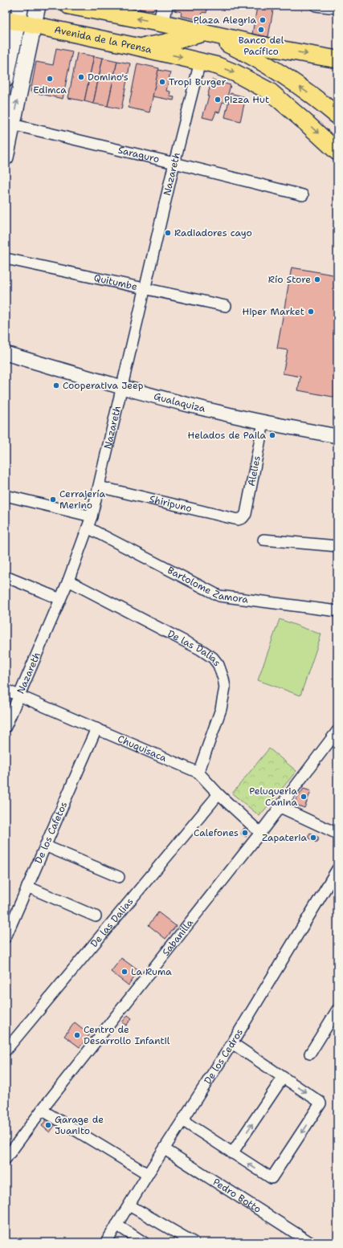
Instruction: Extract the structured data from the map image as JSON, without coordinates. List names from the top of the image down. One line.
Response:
{"streets":{"main road":["Avenida de la Prensa"],"street":["Saraguro","Nazareth","Quitumbe","Gualaquiza","Alelies","Shiripuno","Bartolome Zamora","De las Dalias","Chuquisaca","De los Cafetos","Sabanilla","De los Cedros","Pedro Botto"]},"crossings":[["Avenida de la Prensa","Nazareth"],["Saraguro","Nazareth"],["Nazareth","Quitumbe"],["Nazareth","Gualaquiza"],["Nazareth","Shiripuno"],["Nazareth","Bartolome Zamora"],["Nazareth","De las Dalias"],["Nazareth","Chuquisaca"],["Gualaquiza","Alelies"],["Alelies","Shiripuno"],["De las Dalias","Chuquisaca"],["Chuquisaca","De los Cafetos"],["Chuquisaca","Sabanilla"],["De los Cedros","Pedro Botto"]],"places":["Plaza Alegria","Banco del Pacífico","Domino's","Edimca","Tropi Burger","Pizza Hut","Radiadores cayo","Río Store","Hiper Market","Cooperativa Jeep","Helados de Paila","Cerrajería Merino","Peluqueria Canina","Calefones","Zapateria","La Ruma","Centro de Desarrollo Infantil","Garage de Juanito"]}
